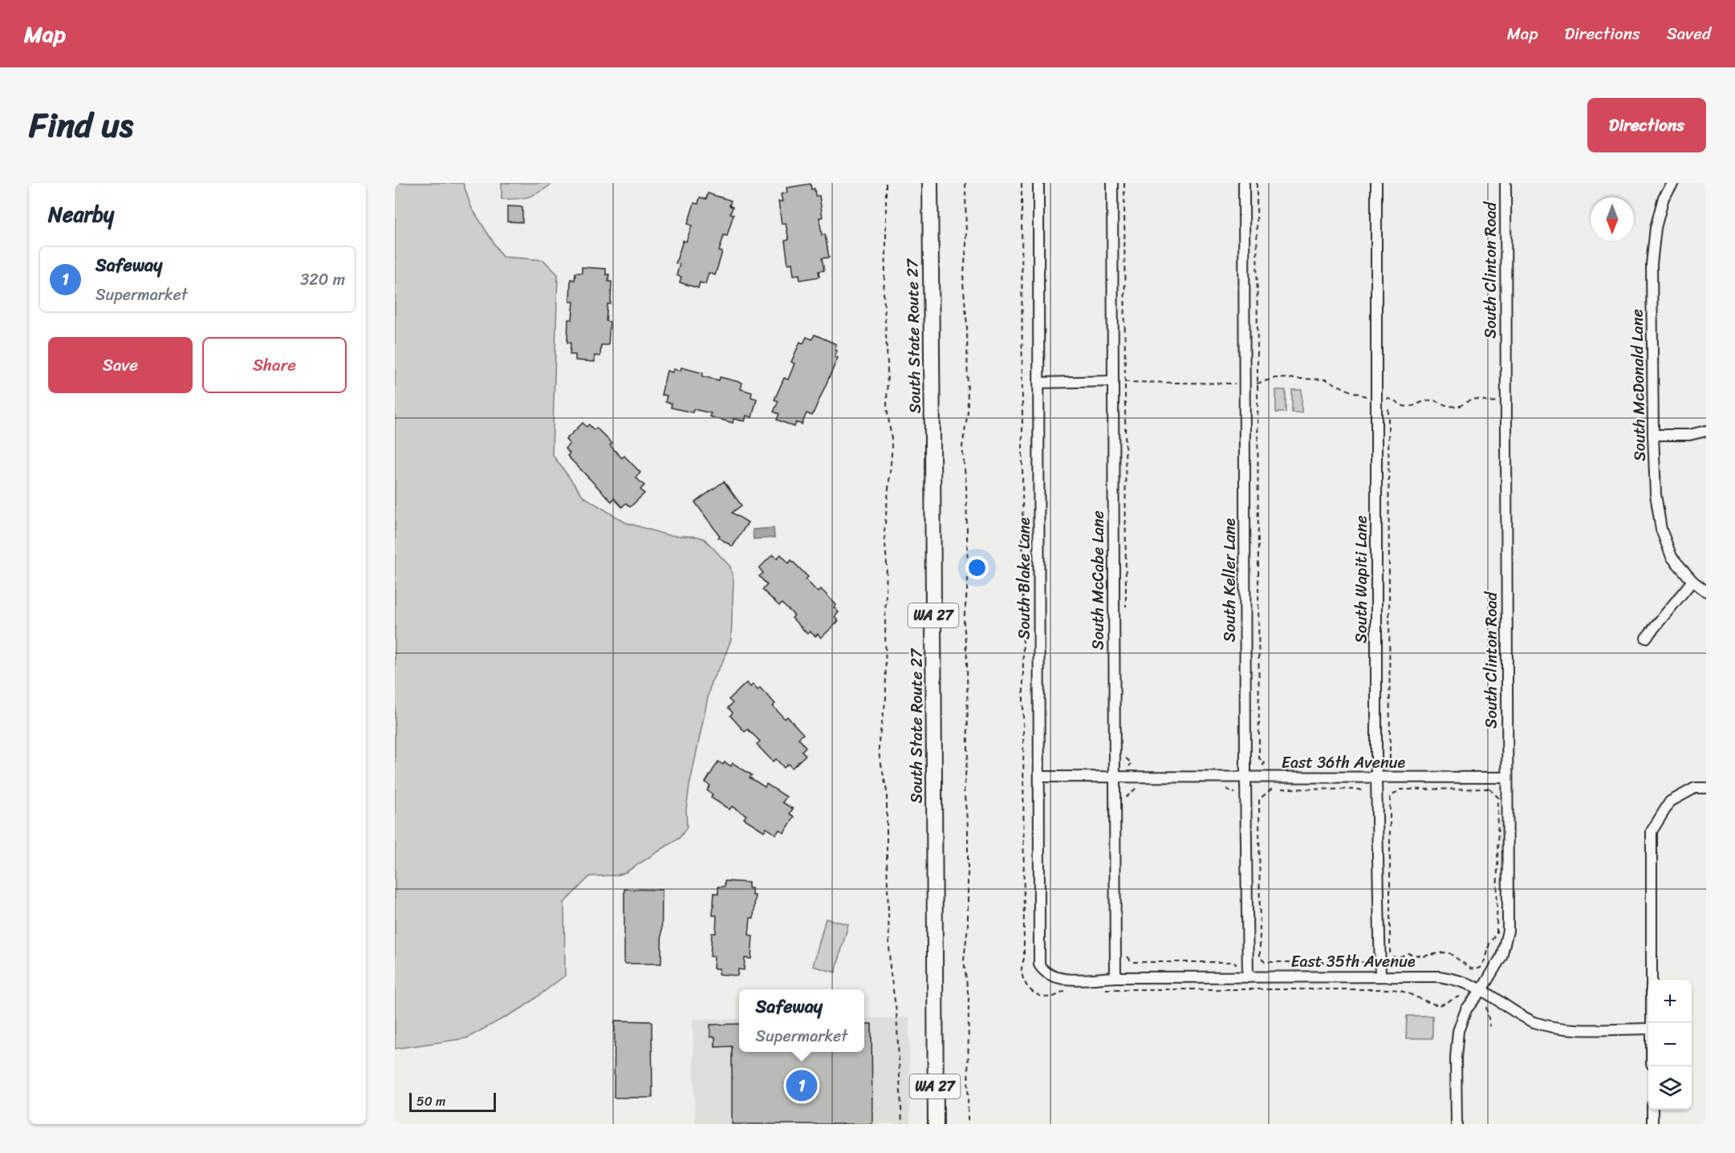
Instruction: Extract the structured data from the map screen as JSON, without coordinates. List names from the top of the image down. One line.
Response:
{"streets":{"main road":["South State Route 27","WA 27"],"street":["South Clinton Road","South McDonald Lane","South Blake Lane","South Wapiti Lane","South McCabe Lane","South Keller Lane","East 36th Avenue","East 35th Avenue"]},"crossings":[["South Clinton Road","East 36th Avenue"],["South Clinton Road","East 35th Avenue"],["South Blake Lane","East 36th Avenue"],["South Blake Lane","East 35th Avenue"],["South Wapiti Lane","East 36th Avenue"],["South Wapiti Lane","East 35th Avenue"],["South McCabe Lane","East 36th Avenue"],["South McCabe Lane","East 35th Avenue"],["South Keller Lane","East 36th Avenue"],["South Keller Lane","East 35th Avenue"]],"scale_bar":"50 m","north":"bottom","page":{"header":"Map","nav":["Map","Directions","Saved"],"title":"Find us","buttons":["Directions",["Save","Share"]],"heading":"Nearby","list":[{"mark":"1","name":"Safeway","note":"Supermarket","value":"320 m"}],"map_buttons":["+","−"],"popup":["Safeway","Supermarket"],"pins":"1","scale":"50 m"}}
